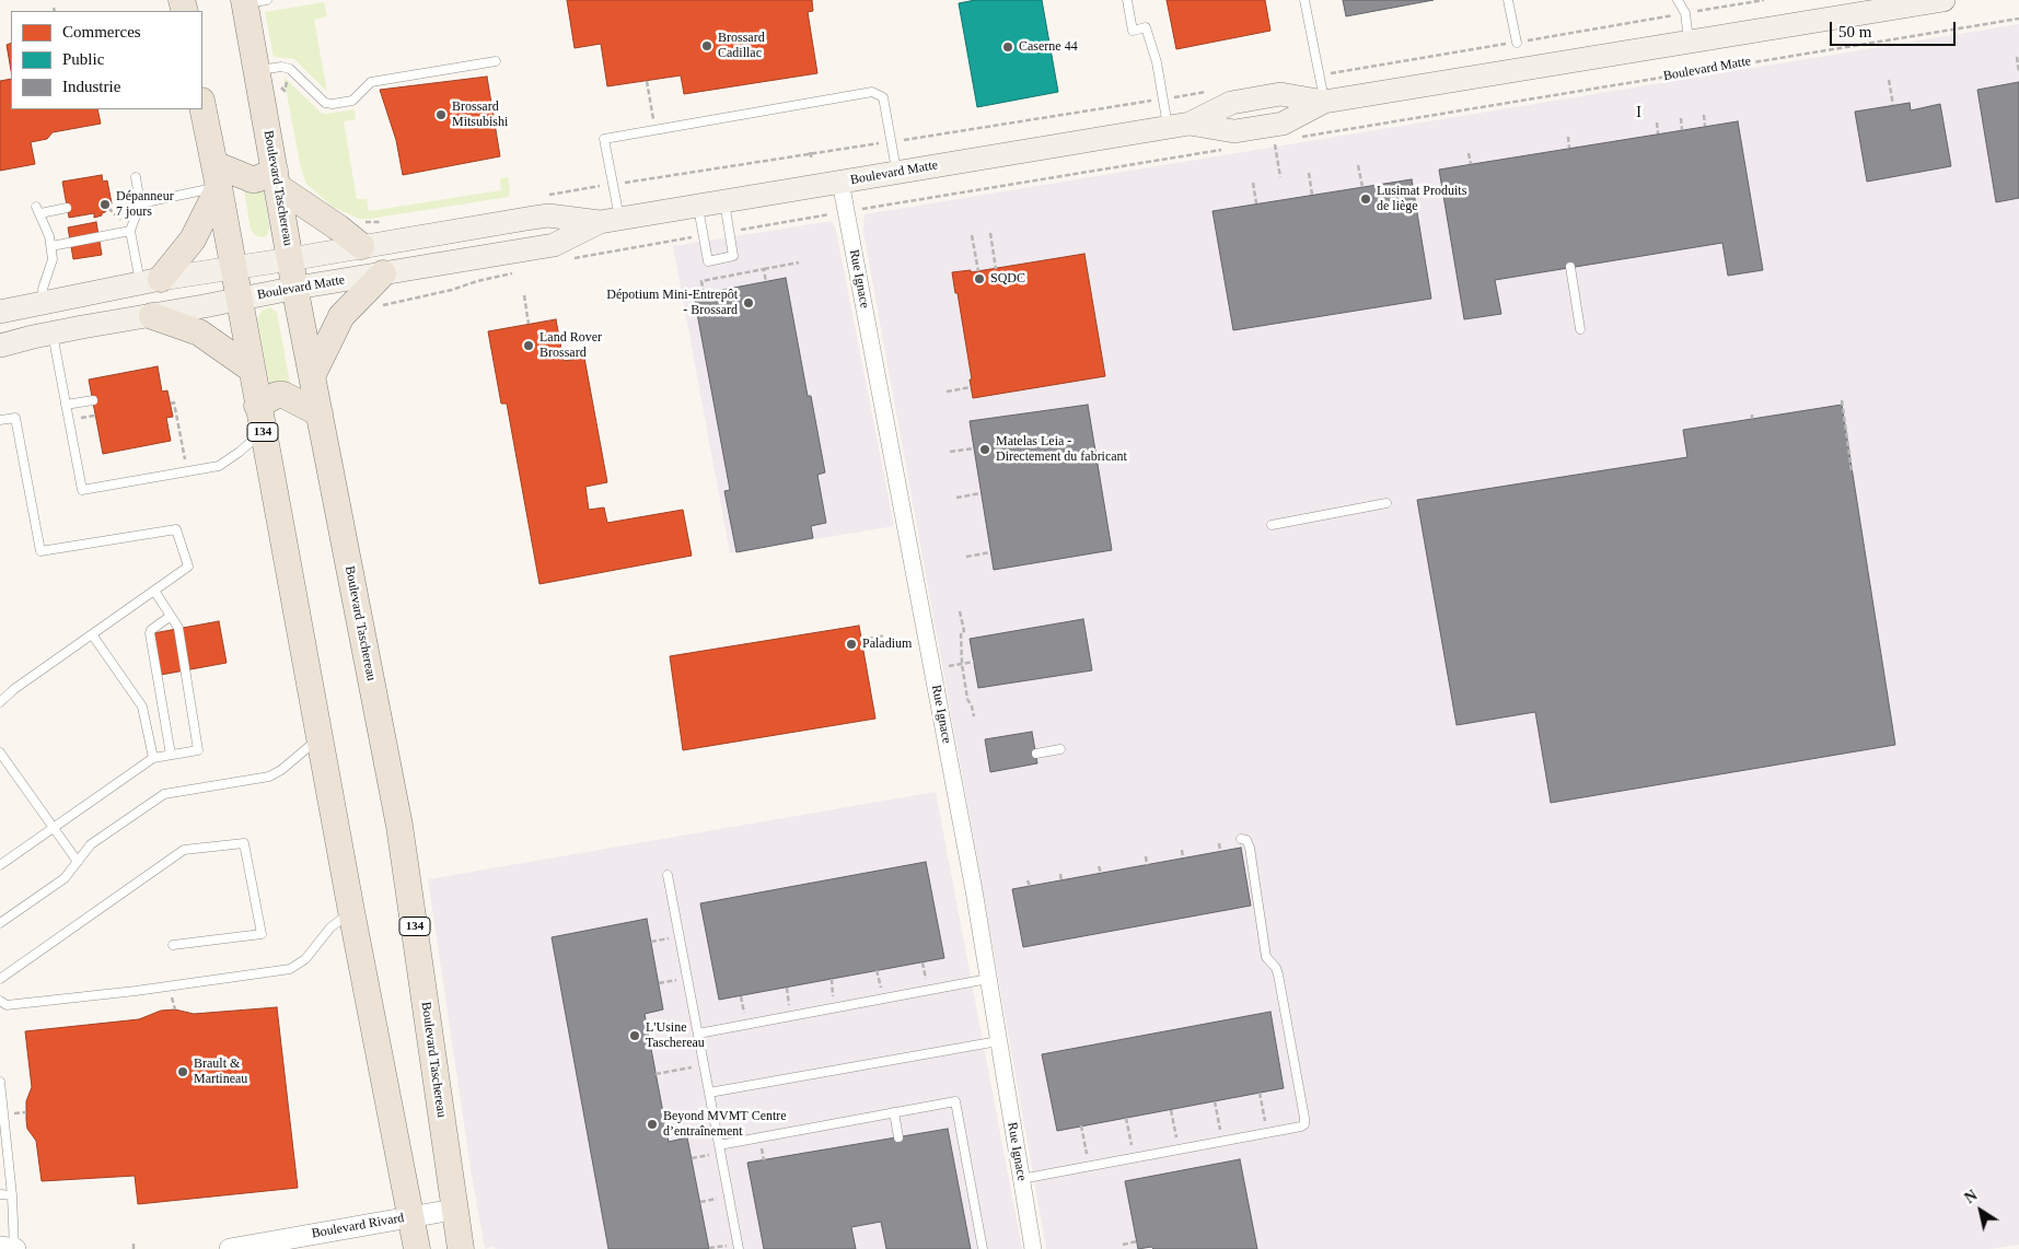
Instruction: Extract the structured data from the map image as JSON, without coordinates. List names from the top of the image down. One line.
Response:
{"streets":{"main road":["Boulevard Matte","Boulevard Taschereau","134"],"street":["Rue Ignace","Boulevard Rivard"]},"crossings":[["Boulevard Matte","Boulevard Taschereau"],["Boulevard Matte","Rue Ignace"],["Boulevard Matte","134"],["Boulevard Taschereau","Boulevard Rivard"],["134","Boulevard Rivard"]],"districts":["I"],"places":["Brossard Cadillac","Caserne 44","Brossard Mitsubishi","Lusimat Produits de liège","Dépanneur 7 jours","SQDC","Dépotium Mini-Entrepôt - Brossard","Land Rover Brossard","Matelas Leia - Directement du fabricant","Paladium","L'Usine Taschereau","Brault & Martineau","Beyond MVMT Centre d’entraînement"],"legend":["Commerces","Public","Industrie"],"scale_bar":"50 m","north":"top left"}
